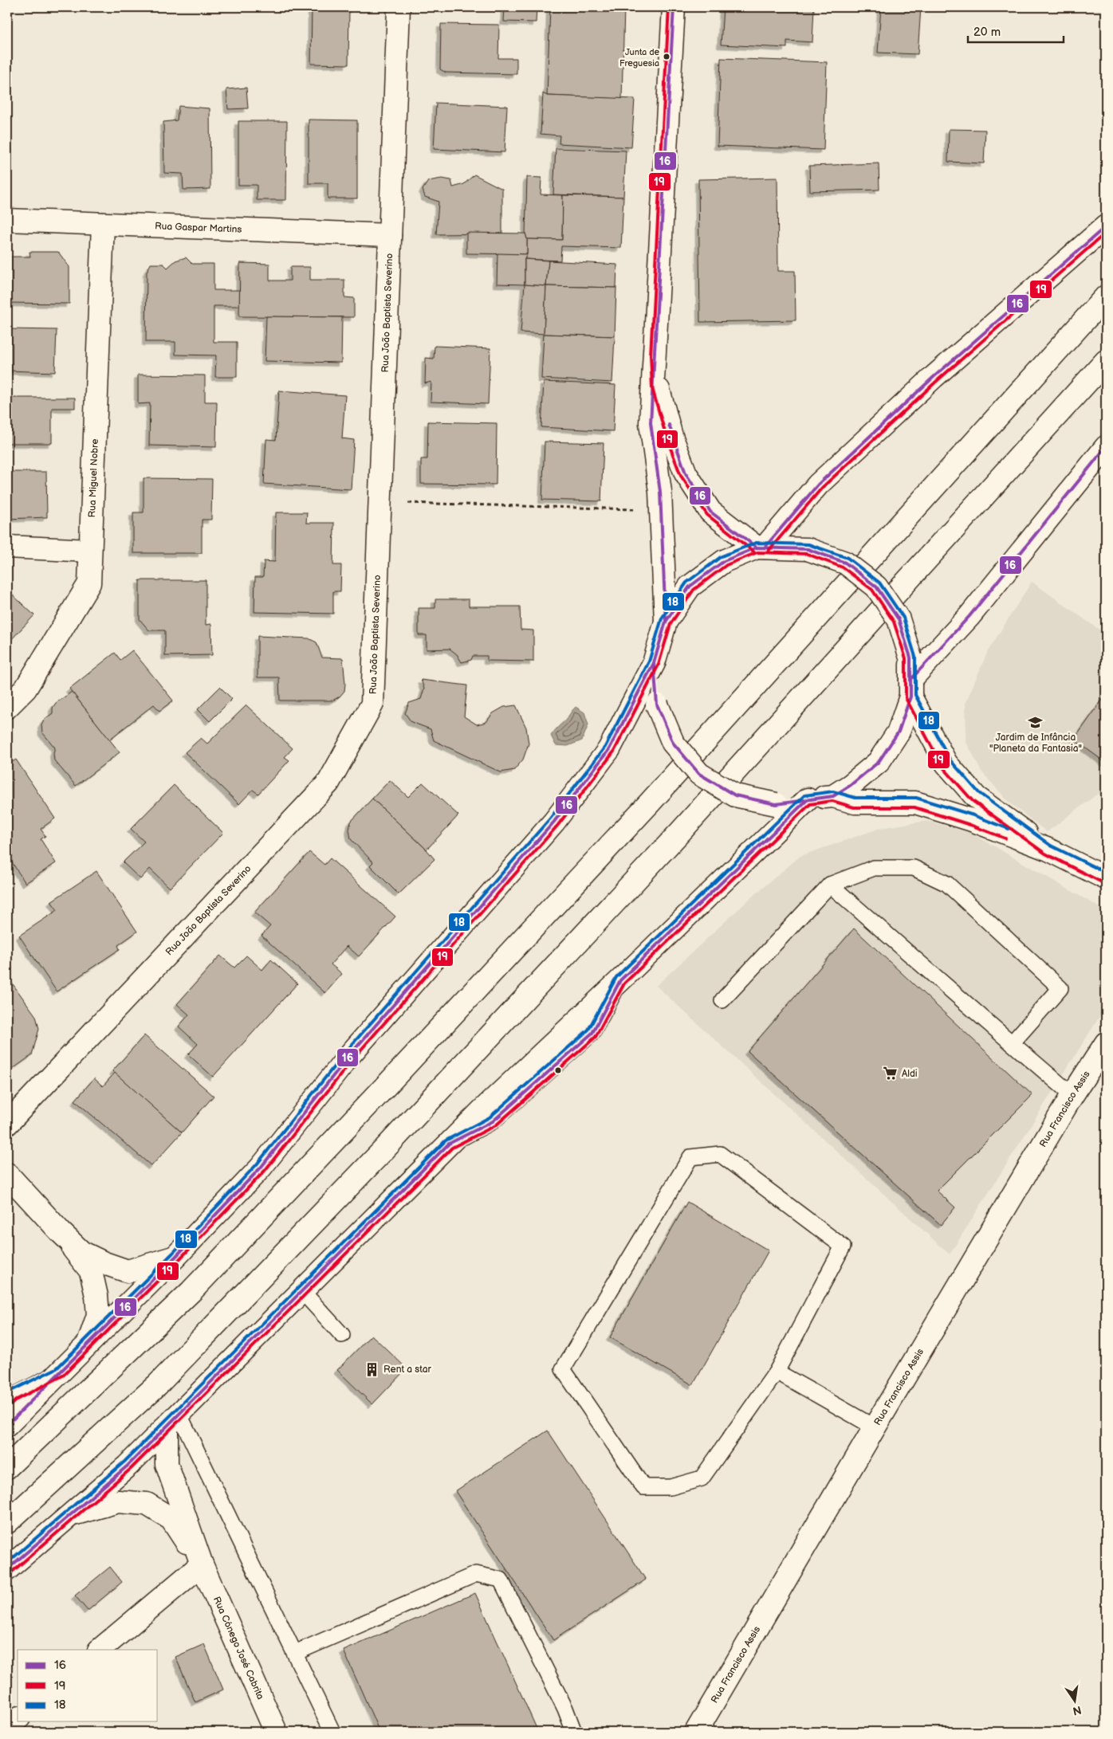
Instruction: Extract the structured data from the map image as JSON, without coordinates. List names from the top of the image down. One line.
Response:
{"streets":{"street":["Rua Gaspar Martins","Rua João Baptista Severino","Rua Miguel Nobre","Rua Francisco Assis","Rua Cónego José Cabrita"]},"crossings":[["Rua Gaspar Martins","Rua João Baptista Severino"],["Rua Gaspar Martins","Rua Miguel Nobre"]],"places":{"other":["Junta de Freguesia"],"school or university":["Jardim de Infância \"Planeta da Fantasia\""],"supermarket":["Aldi"],"building":["Rent a star"]},"lines":["transit line 16","transit line 19","transit line 18"],"legend":["16","19","18"],"scale_bar":"20 m","north":"bottom"}
